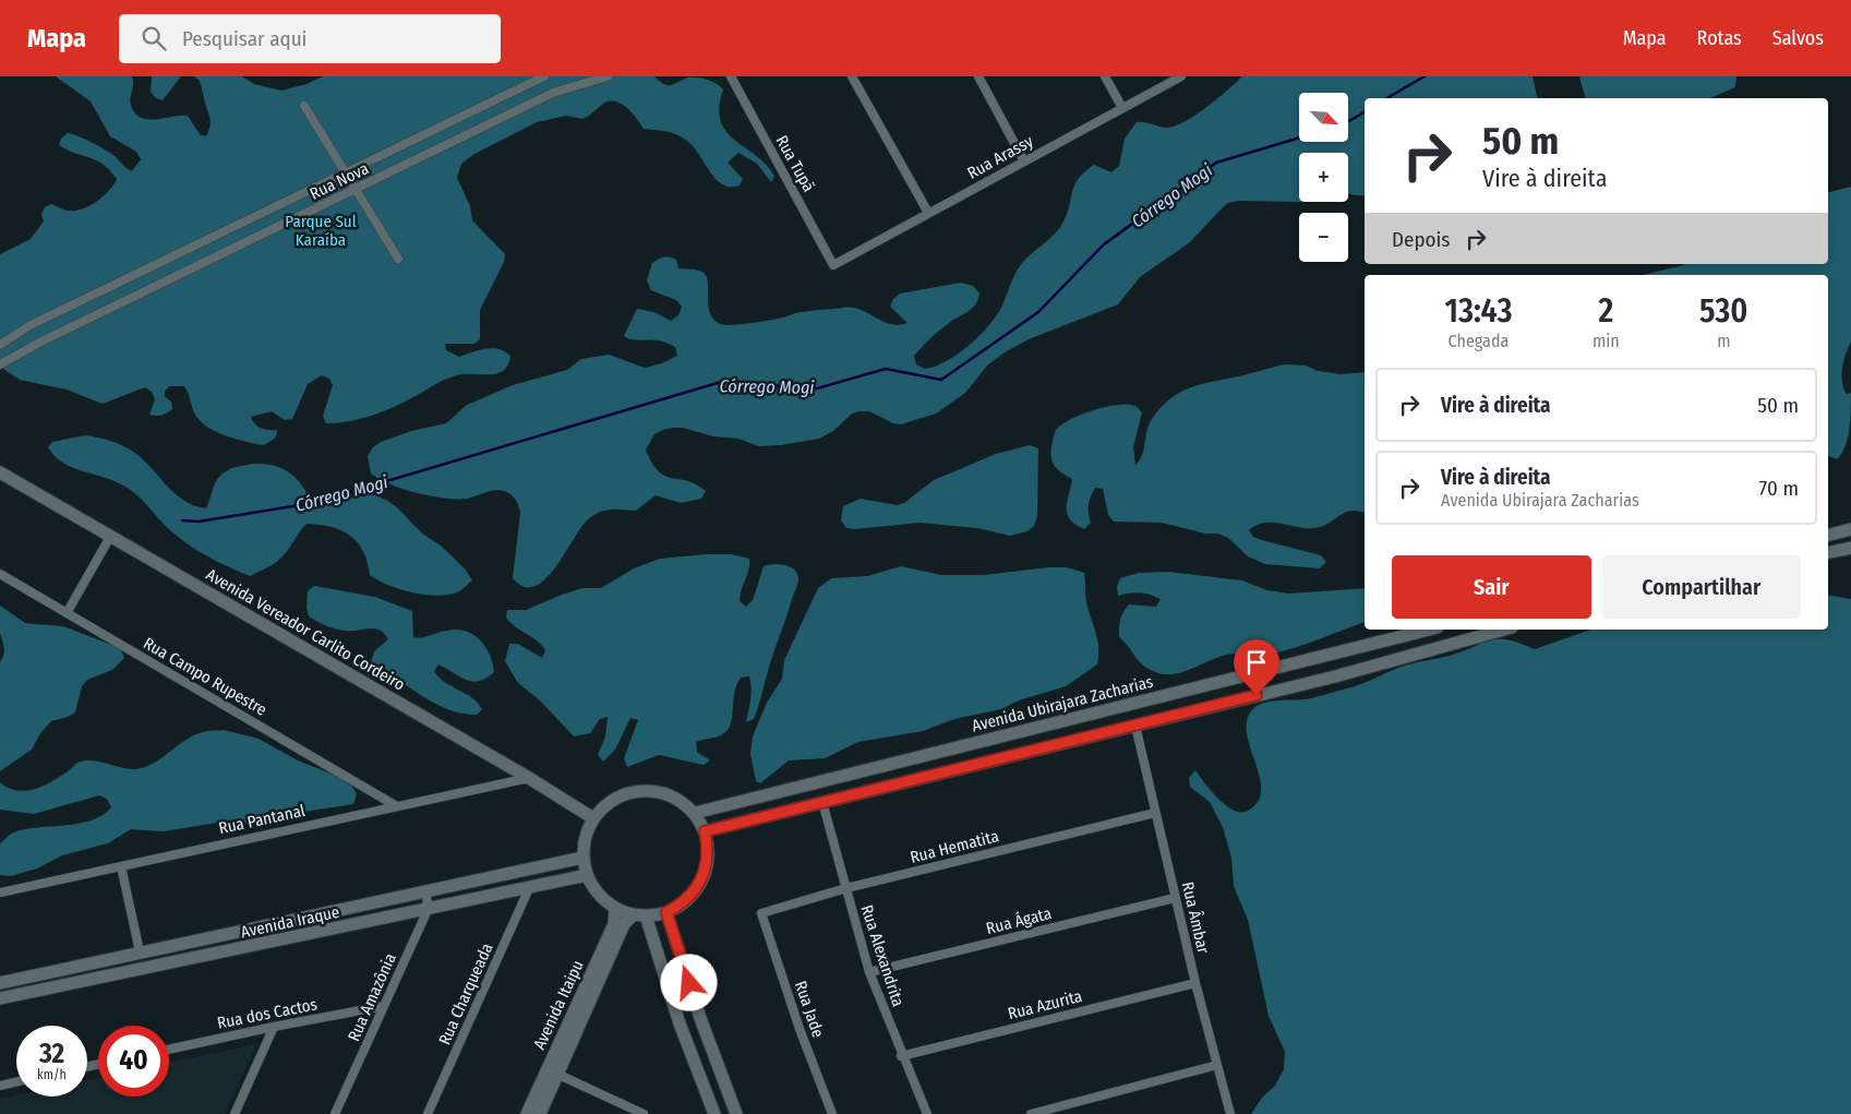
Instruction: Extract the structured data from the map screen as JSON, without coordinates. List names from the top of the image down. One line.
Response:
{"streets":{"main road":["Avenida Vereador Carlito Cordeiro","Avenida Ubirajara Zacharias","Avenida Iraque","Avenida Itaipu"],"street":["Rua Arassy","Rua Tupã","Rua Nova","Rua Campo Rupestre","Rua Pantanal","Rua Hematita","Rua Âmbar","Rua Ágata","Rua Alexandrita","Rua Charqueada","Rua Amazônia","Rua Azurita","Rua Jade","Rua dos Cactos"]},"crossings":[["Rua Arassy","Rua Tupã"],["Avenida Vereador Carlito Cordeiro","Avenida Ubirajara Zacharias"],["Avenida Vereador Carlito Cordeiro","Rua Pantanal"],["Avenida Vereador Carlito Cordeiro","Avenida Iraque"],["Avenida Vereador Carlito Cordeiro","Avenida Itaipu"],["Rua Campo Rupestre","Rua Pantanal"],["Avenida Ubirajara Zacharias","Avenida Iraque"],["Avenida Ubirajara Zacharias","Avenida Itaipu"],["Rua Hematita","Rua Âmbar"],["Rua Hematita","Rua Alexandrita"],["Rua Hematita","Rua Jade"],["Rua Âmbar","Rua Ágata"],["Rua Âmbar","Rua Azurita"],["Rua Ágata","Rua Alexandrita"],["Avenida Iraque","Rua Charqueada"],["Avenida Iraque","Rua Amazônia"],["Avenida Iraque","Avenida Itaipu"],["Rua Alexandrita","Rua Azurita"],["Rua Amazônia","Rua dos Cactos"]],"water":["Córrego Mogi"],"parks":["Parque Sul Karaíba"],"north":"bottom right","page":{"header":"Mapa","search":"Pesquisar aqui","nav":["Mapa","Rotas","Salvos"],"map_buttons":["+","−"],"turn":["50 m","Vire à direita"],"then":"Depois","eta":["13:43","Chegada","2","min","530","m"],"list":[{"name":"Vire à direita","value":"50 m"},{"name":"Vire à direita","note":"Avenida Ubirajara Zacharias","value":"70 m"}],"buttons":["Sair","Compartilhar"],"speed":"32 km/h","limit":"40"}}
